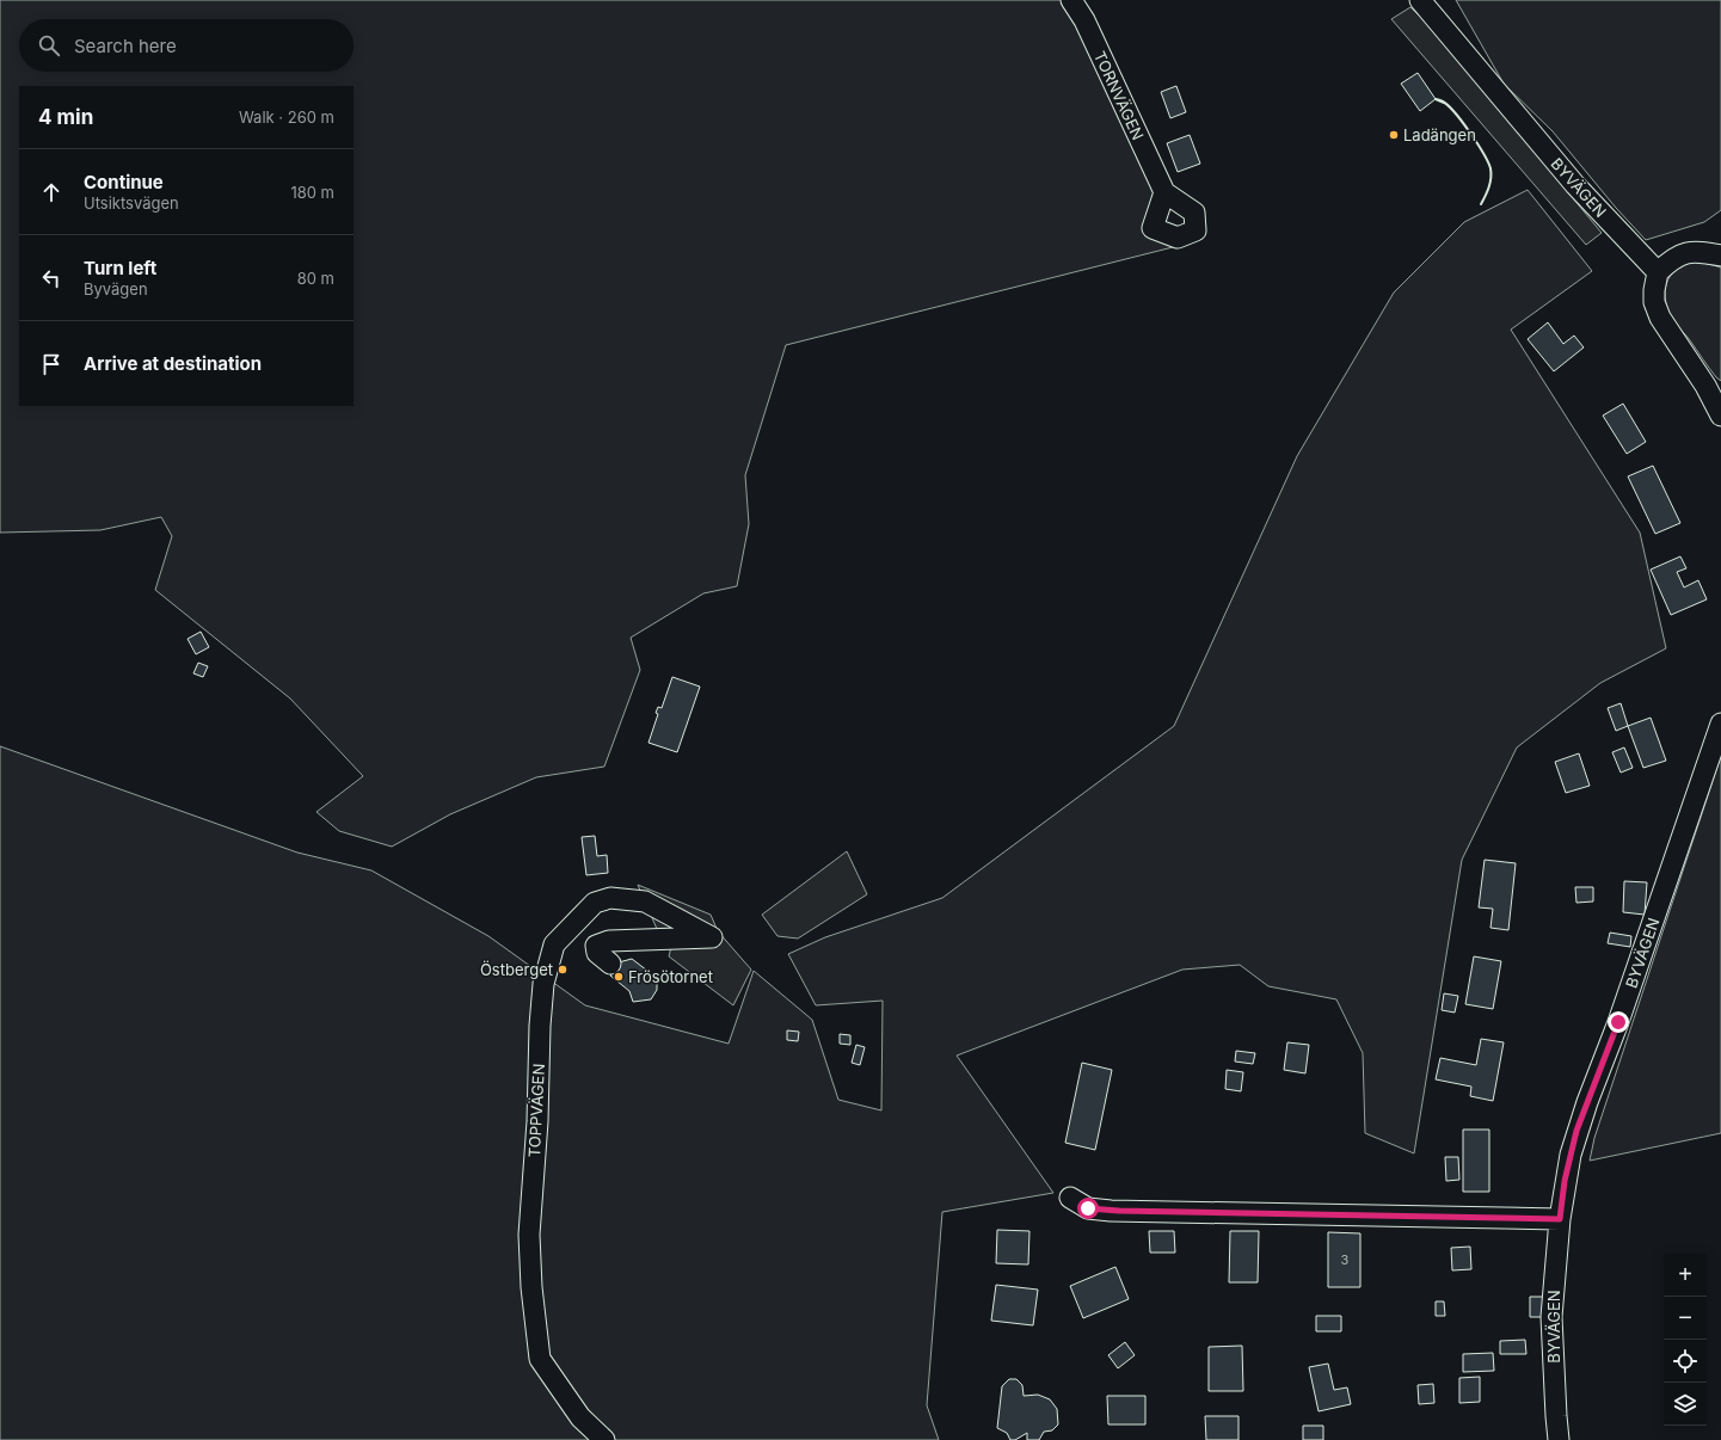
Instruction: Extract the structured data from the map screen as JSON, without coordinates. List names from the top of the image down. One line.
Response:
{"streets":{"street":["TORNVÄGEN","BYVÄGEN","TOPPVÄGEN"]},"places":["Ladängen","Östberget","Frösötornet"],"house_numbers":["3"],"page":{"search":"Search here","heading":["4 min","Walk · 260 m"],"list":[["Continue","Utsiktsvägen","180 m"],["Turn left","Byvägen","80 m"],"Arrive at destination"],"map_buttons":["+","−"]}}
